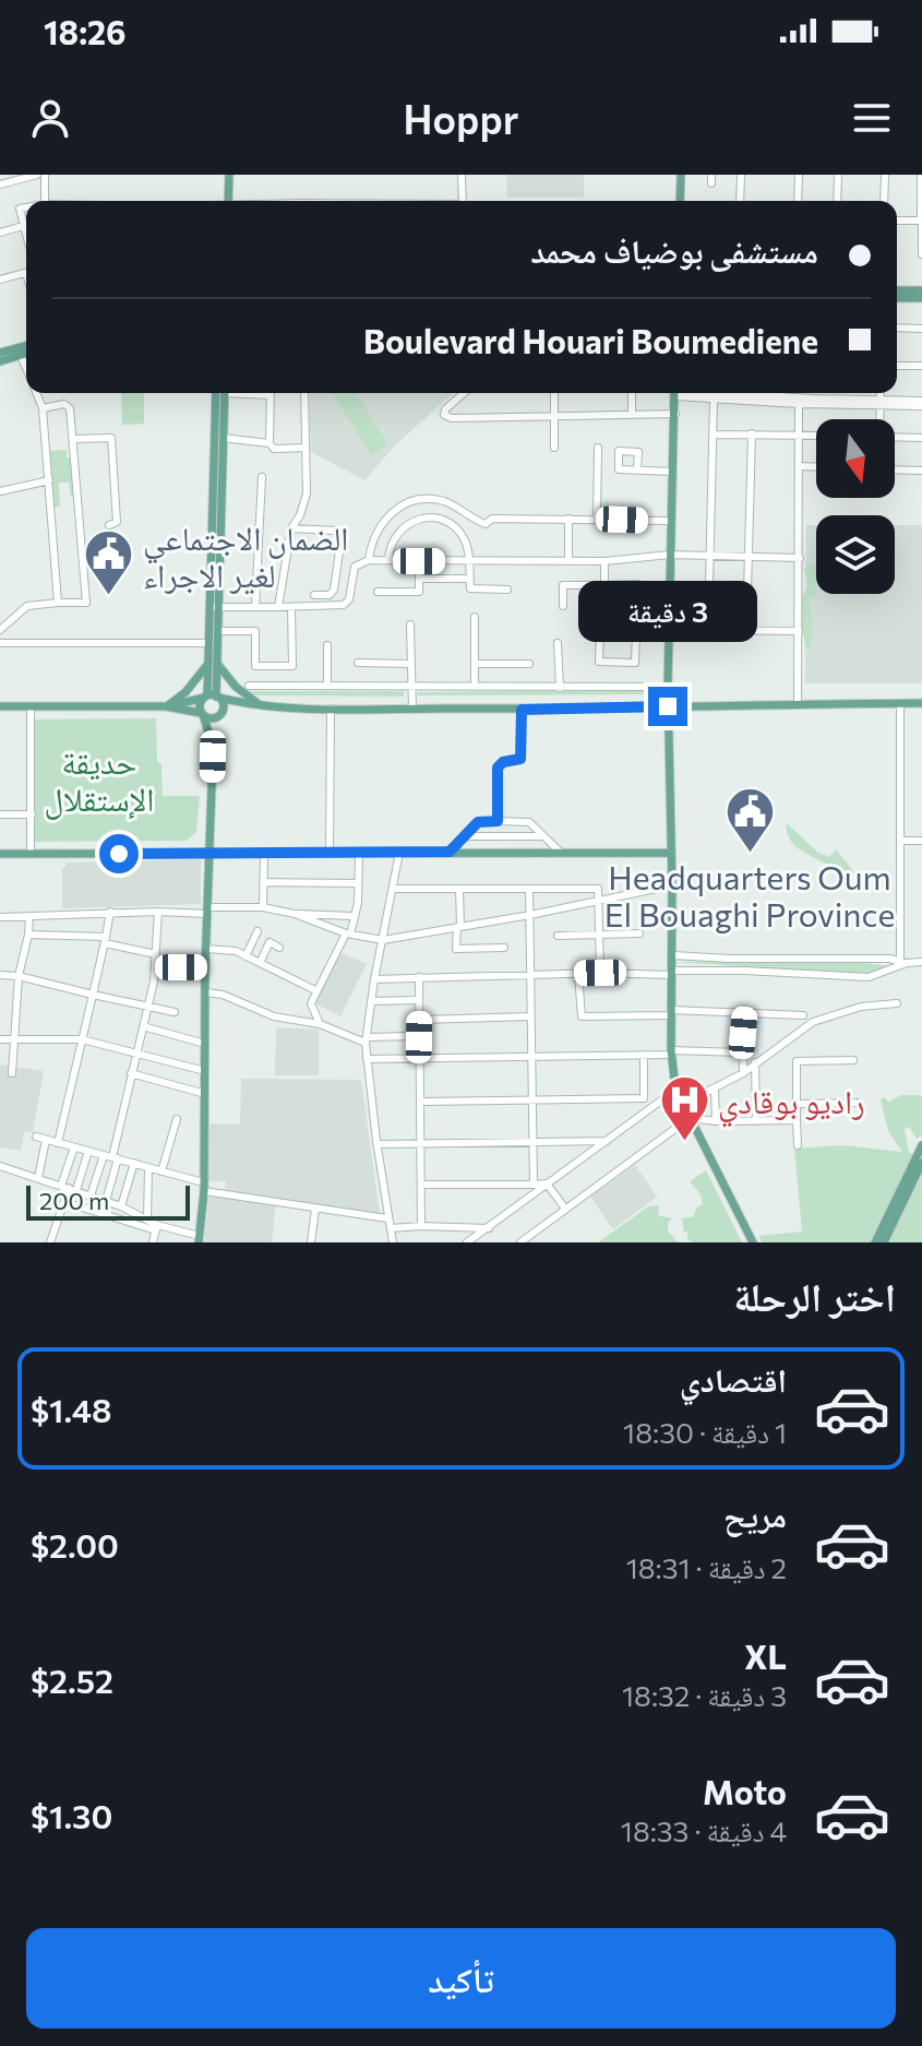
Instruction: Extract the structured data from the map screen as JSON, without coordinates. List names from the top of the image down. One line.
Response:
{"parks":["حديقة الإستقلال"],"places":{"public building":["الضمان الاجتماعي لغير الاجراء","Headquarters Oum El Bouaghi Province"],"hospital":["راديو بوقادي"]},"scale_bar":"200 m","north":"bottom","page":{"status":"18:26","header":"Hoppr","banner":["مستشفى بوضياف محمد","Boulevard Houari Boumediene"],"bubble":"3 دقيقة","scale":"200 m","heading":"اختر الرحلة","list":[{"name":"اقتصادي","note":"1 دقيقة · 18:30","value":"$1.48"},{"name":"مريح","note":"2 دقيقة · 18:31","value":"$2.00"},{"name":"XL","note":"3 دقيقة · 18:32","value":"$2.52"},{"name":"Moto","note":"4 دقيقة · 18:33","value":"$1.30"}],"buttons":"تأكيد"}}
